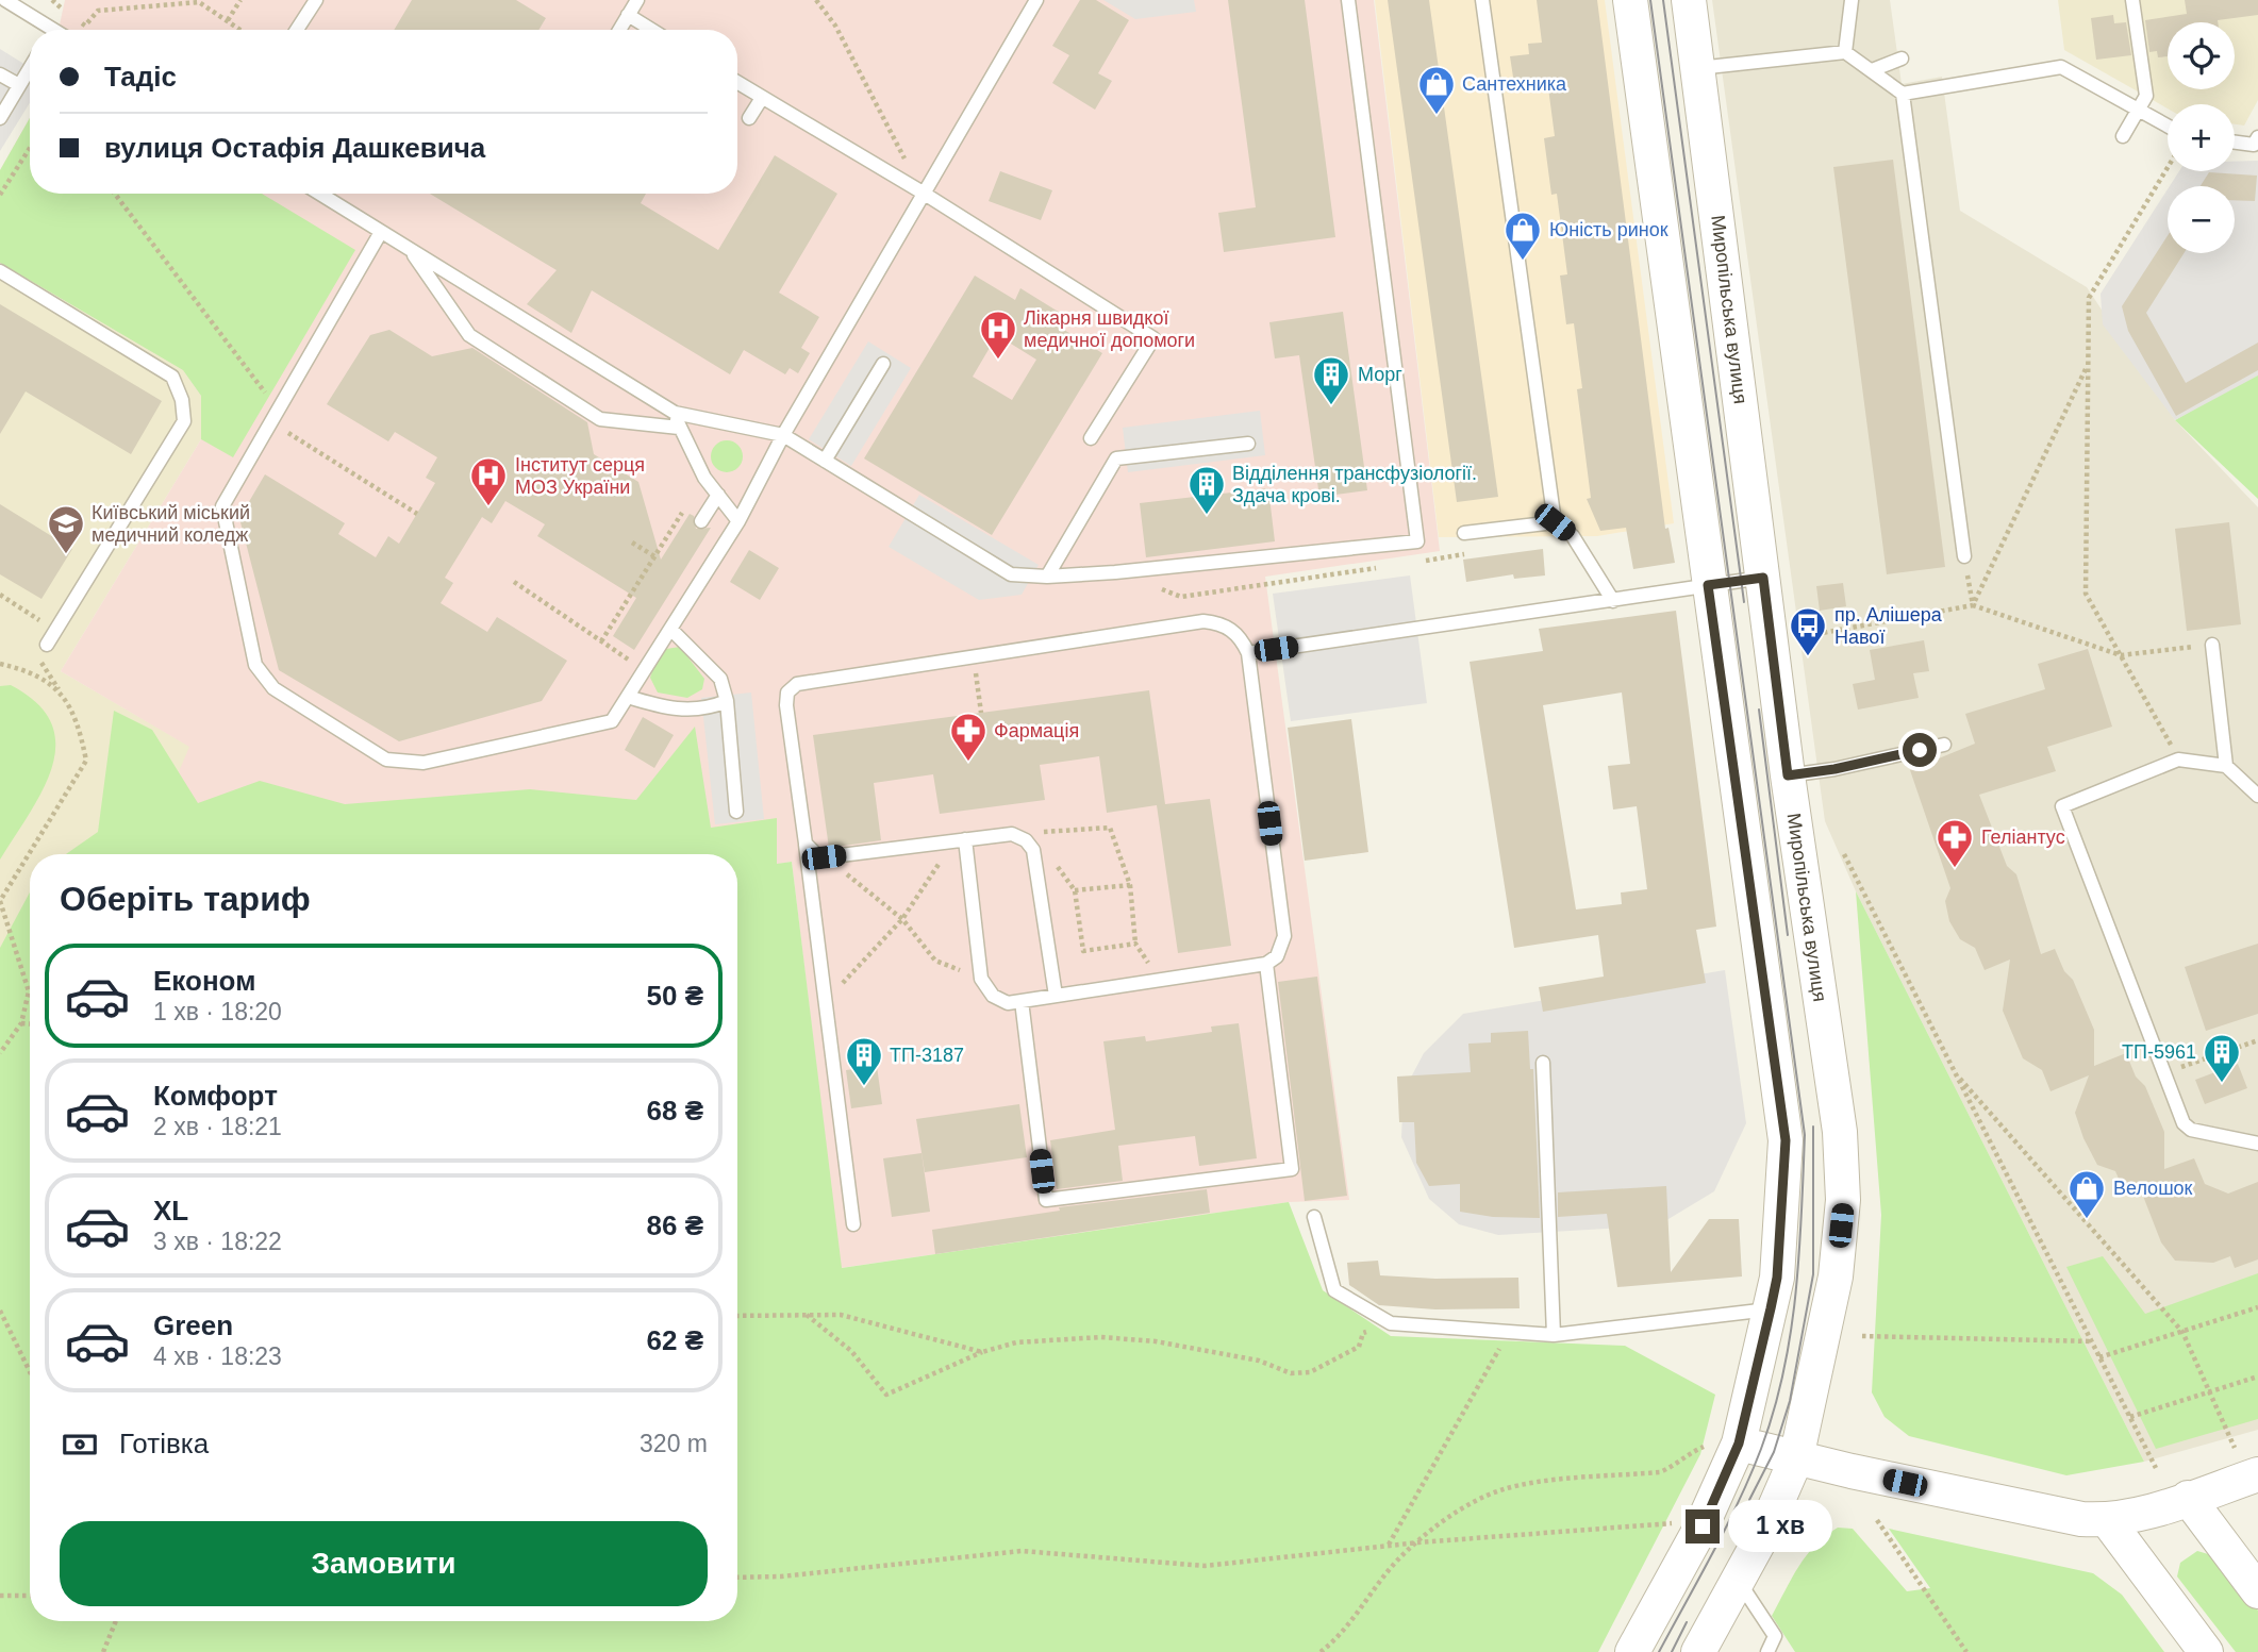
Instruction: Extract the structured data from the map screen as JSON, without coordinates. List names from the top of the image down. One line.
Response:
{"streets":{"street":["Миропільська вулиця"]},"places":{"shop":["Сантехника","Юність ринок","Велошок"],"hospital":["Лікарня швидкої медичної допомоги","Інститут серця МОЗ України"],"building":["Морг","Відділення трансфузіології. Здача крові.","ТП-5961","ТП-3187"],"school or university":["Київський міський медичний коледж"],"bus stop":["пр. Алішера Навої"],"pharmacy":["Фармація","Геліантус"]},"page":{"map_buttons":["+","−"],"banner":["Тадіс","вулиця Остафія Дашкевича"],"heading":"Оберіть тариф","list":[{"name":"Економ","note":"1 хв · 18:20","value":"50 ₴"},{"name":"Комфорт","note":"2 хв · 18:21","value":"68 ₴"},{"name":"XL","note":"3 хв · 18:22","value":"86 ₴"},{"name":"Green","note":"4 хв · 18:23","value":"62 ₴"}],"pay":["Готівка","320 m"],"bubble":"1 хв","buttons":"Замовити"}}
